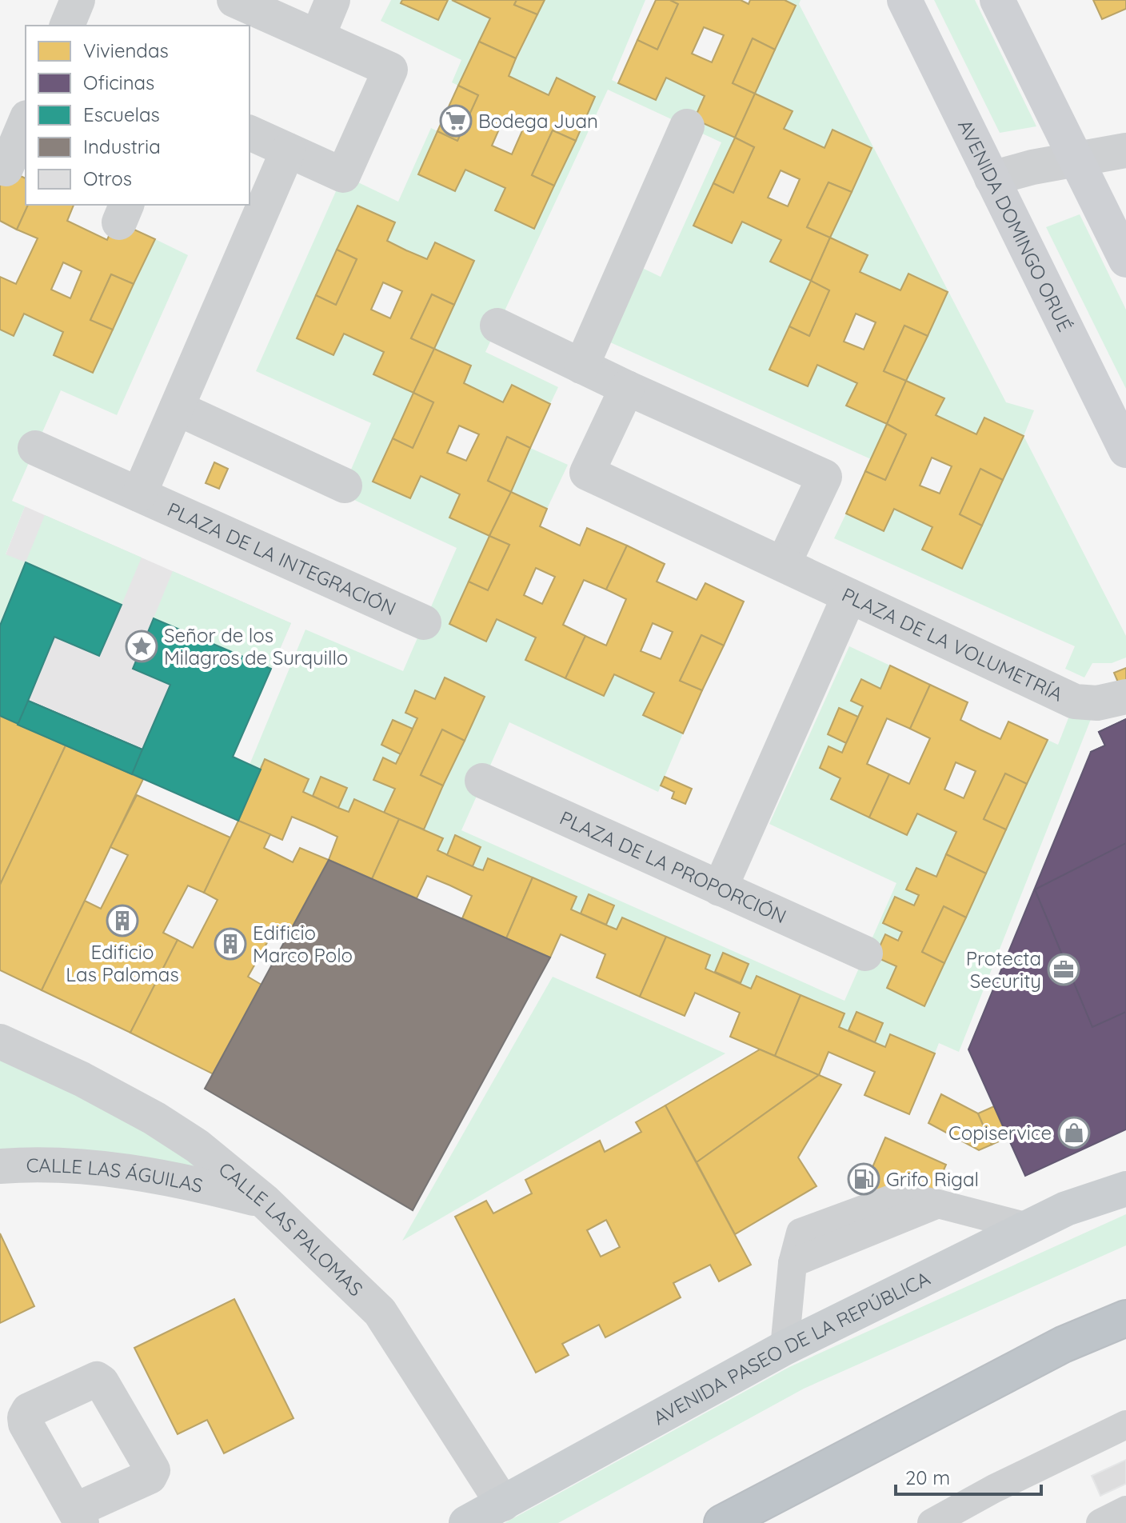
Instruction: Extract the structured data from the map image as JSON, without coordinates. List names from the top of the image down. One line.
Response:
{"streets":{"main road":["AVENIDA DOMINGO ORUÉ","AVENIDA PASEO DE LA REPÚBLICA"],"street":["PLAZA DE LA INTEGRACIÓN","PLAZA DE LA VOLUMETRÍA","PLAZA DE LA PROPORCIÓN","CALLE LAS ÁGUILAS","CALLE LAS PALOMAS"]},"crossings":[["CALLE LAS ÁGUILAS","CALLE LAS PALOMAS"],["CALLE LAS PALOMAS","AVENIDA PASEO DE LA REPÚBLICA"]],"places":{"supermarket":["Bodega Juan"],"place":["Señor de los Milagros de Surquillo"],"building":["Edificio Las Palomas","Edificio Marco Polo"],"office":["Protecta Security"],"shop":["Copiservice"],"fuel station":["Grifo Rigal"]},"legend":["Viviendas","Oficinas","Escuelas","Industria","Otros"],"scale_bar":"20 m"}
